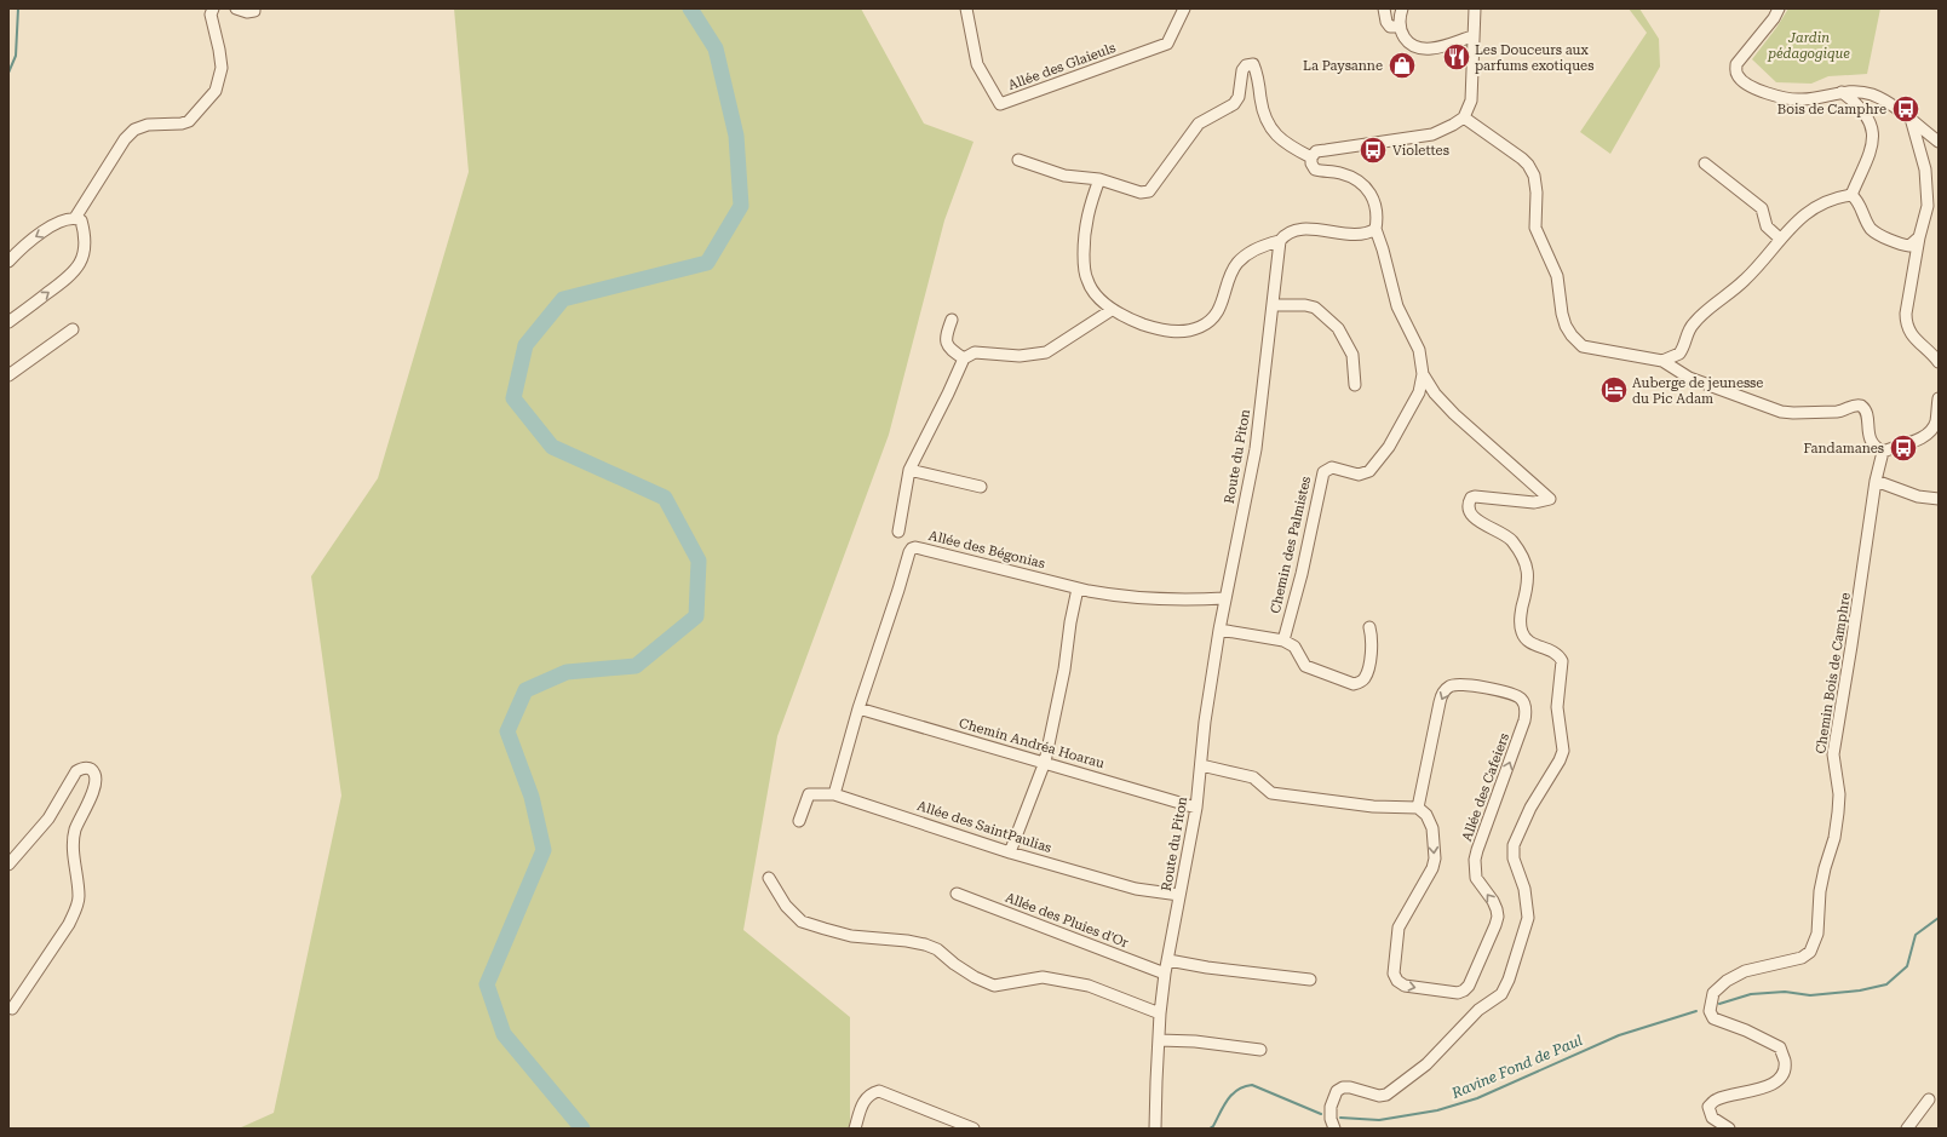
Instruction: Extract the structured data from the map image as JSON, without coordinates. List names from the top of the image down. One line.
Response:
{"streets":{"street":["Allée des Glaieuls","Route du Piton","Chemin des Palmistes","Allée des Bégonias","Chemin Bois de Camphre","Chemin Andréa Hoarau","Allée des Cafeiers","Allée des SaintPaulias","Allée des Pluies d'Or"]},"crossings":[["Route du Piton","Allée des Bégonias"],["Route du Piton","Chemin Andréa Hoarau"],["Route du Piton","Allée des SaintPaulias"],["Route du Piton","Allée des Pluies d'Or"],["Allée des Bégonias","Chemin Andréa Hoarau"],["Allée des Bégonias","Allée des SaintPaulias"]],"water":["Ravine Fond de Paul"],"parks":["Jardin pédagogique"],"places":{"restaurant":["Les Douceurs aux parfums exotiques"],"shop":["La Paysanne"],"bus stop":["Bois de Camphre","Violettes","Fandamanes"],"hotel":["Auberge de jeunesse du Pic Adam"]}}
